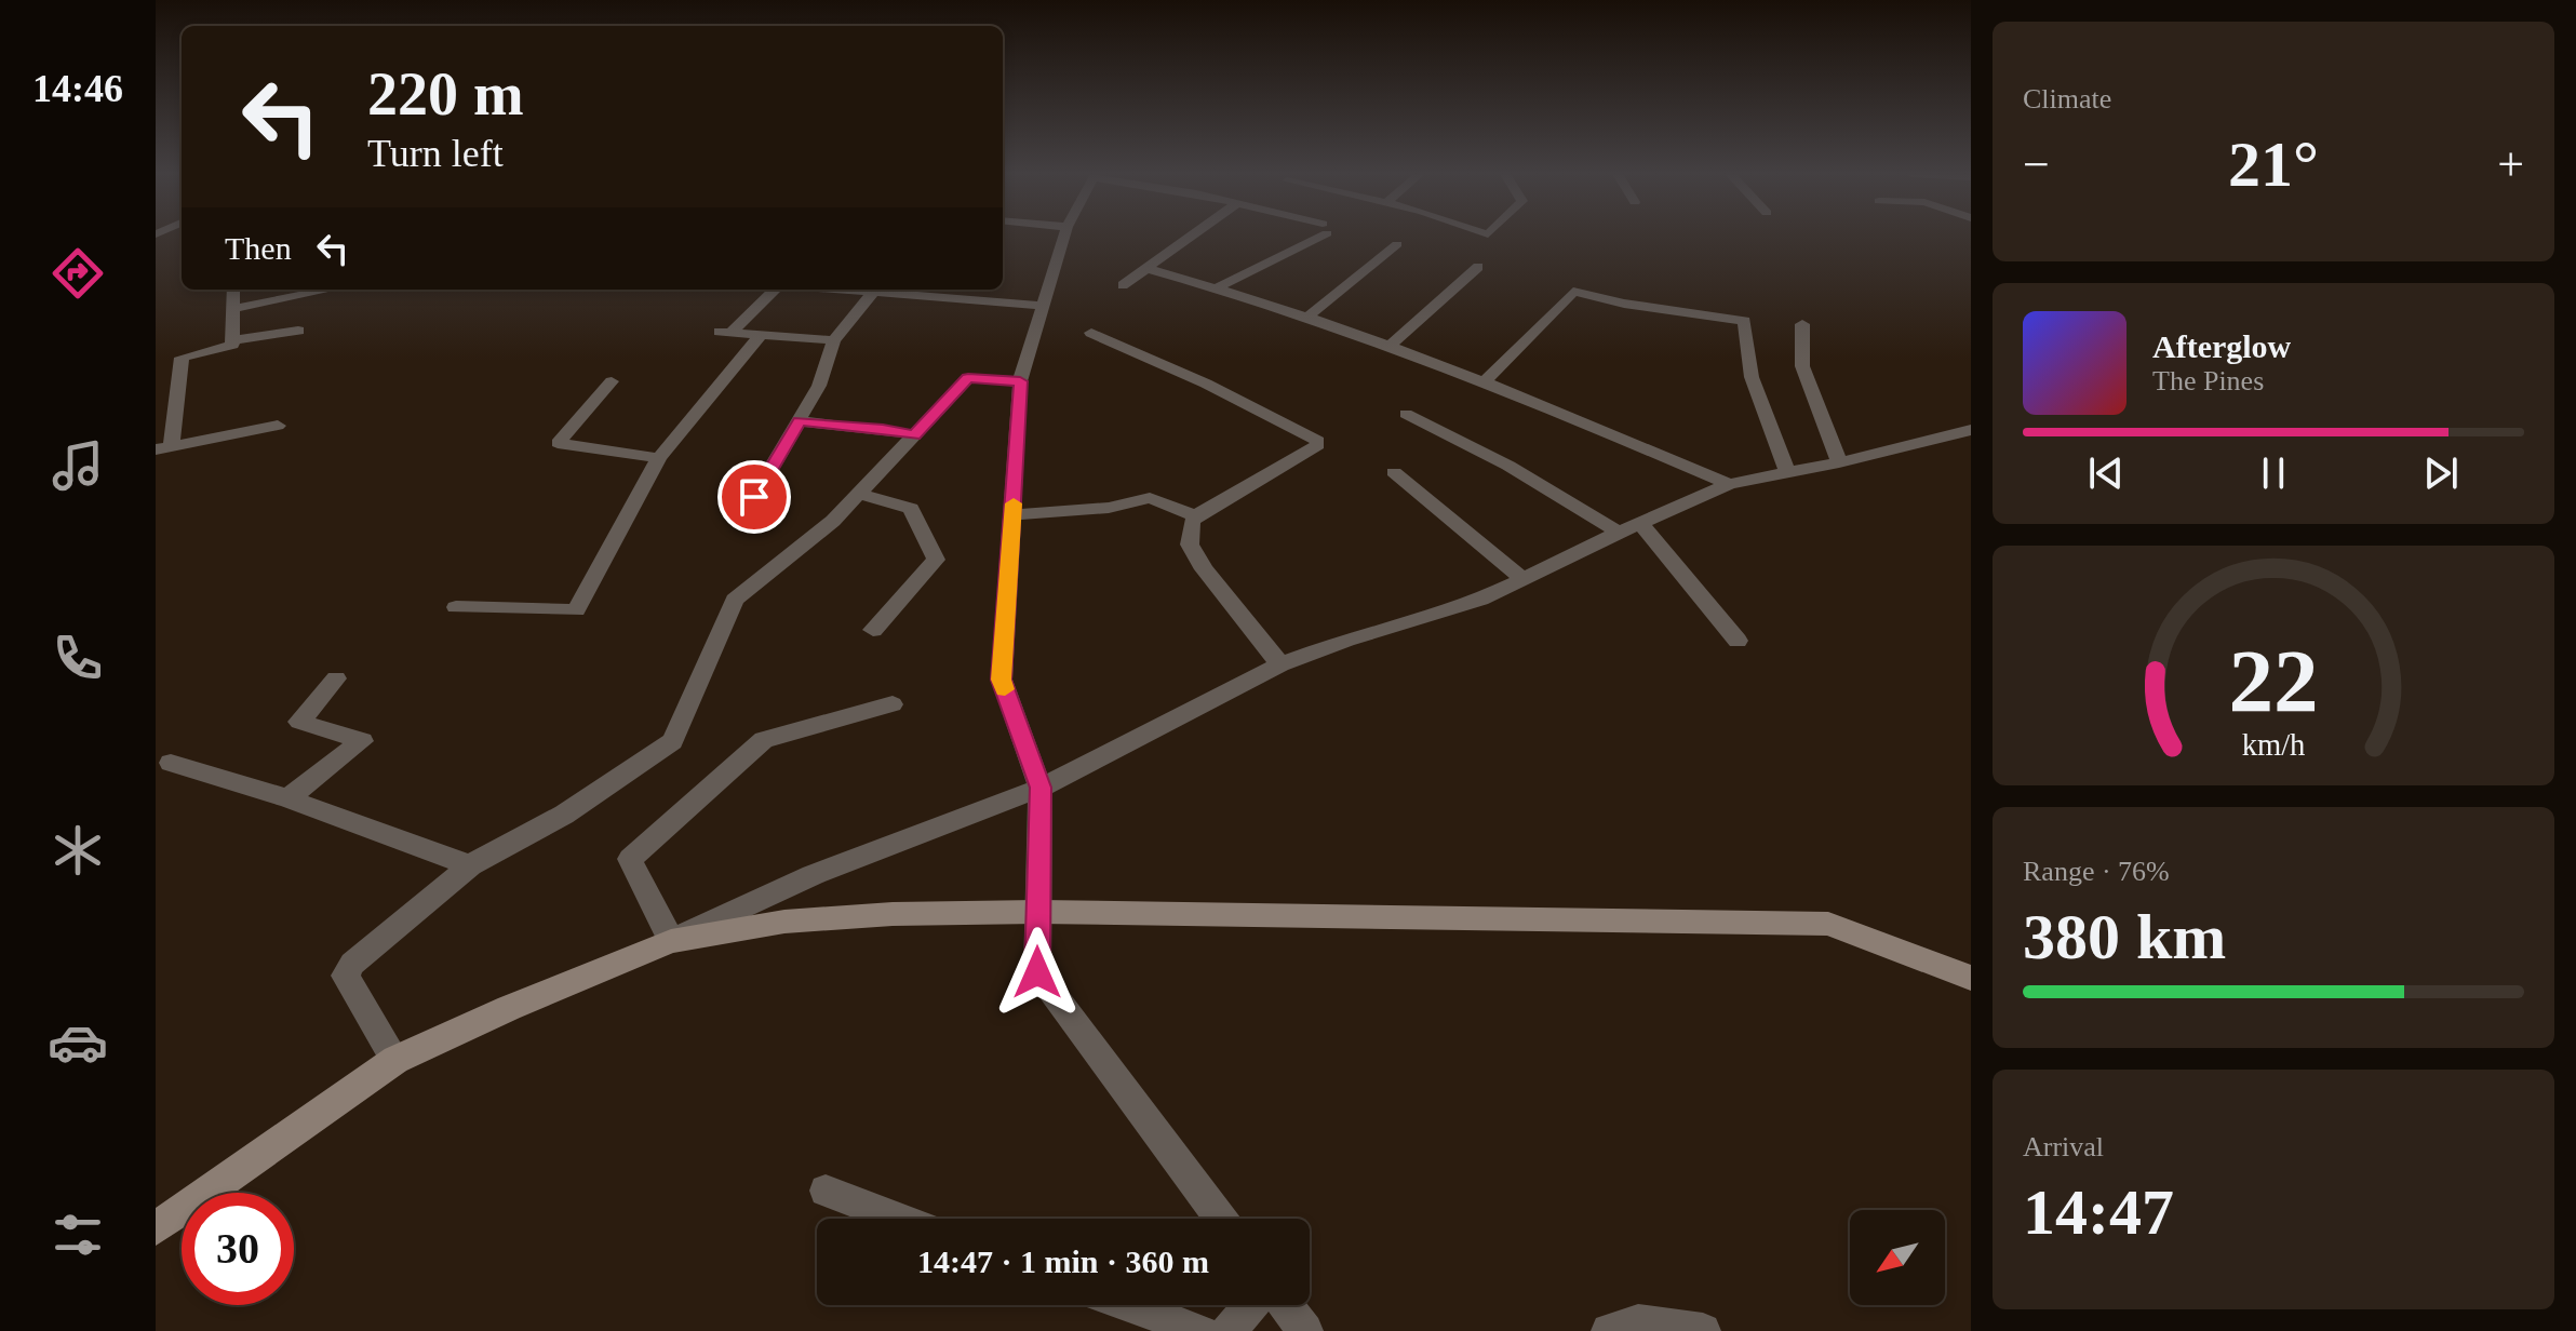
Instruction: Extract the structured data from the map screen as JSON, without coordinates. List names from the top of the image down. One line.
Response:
{"north":"bottom left","page":{"tabs":"14:46","tile":["Climate",["Range · 76%","380 km"],["Arrival","14:47"]],"turn":["220 m","Turn left"],"heat":["−","21°","+"],"then":"Then","song":["Afterglow","The Pines"],"limit":"30","trip":"14:47 · 1 min · 360 m","gauge":["22","km/h"]}}
